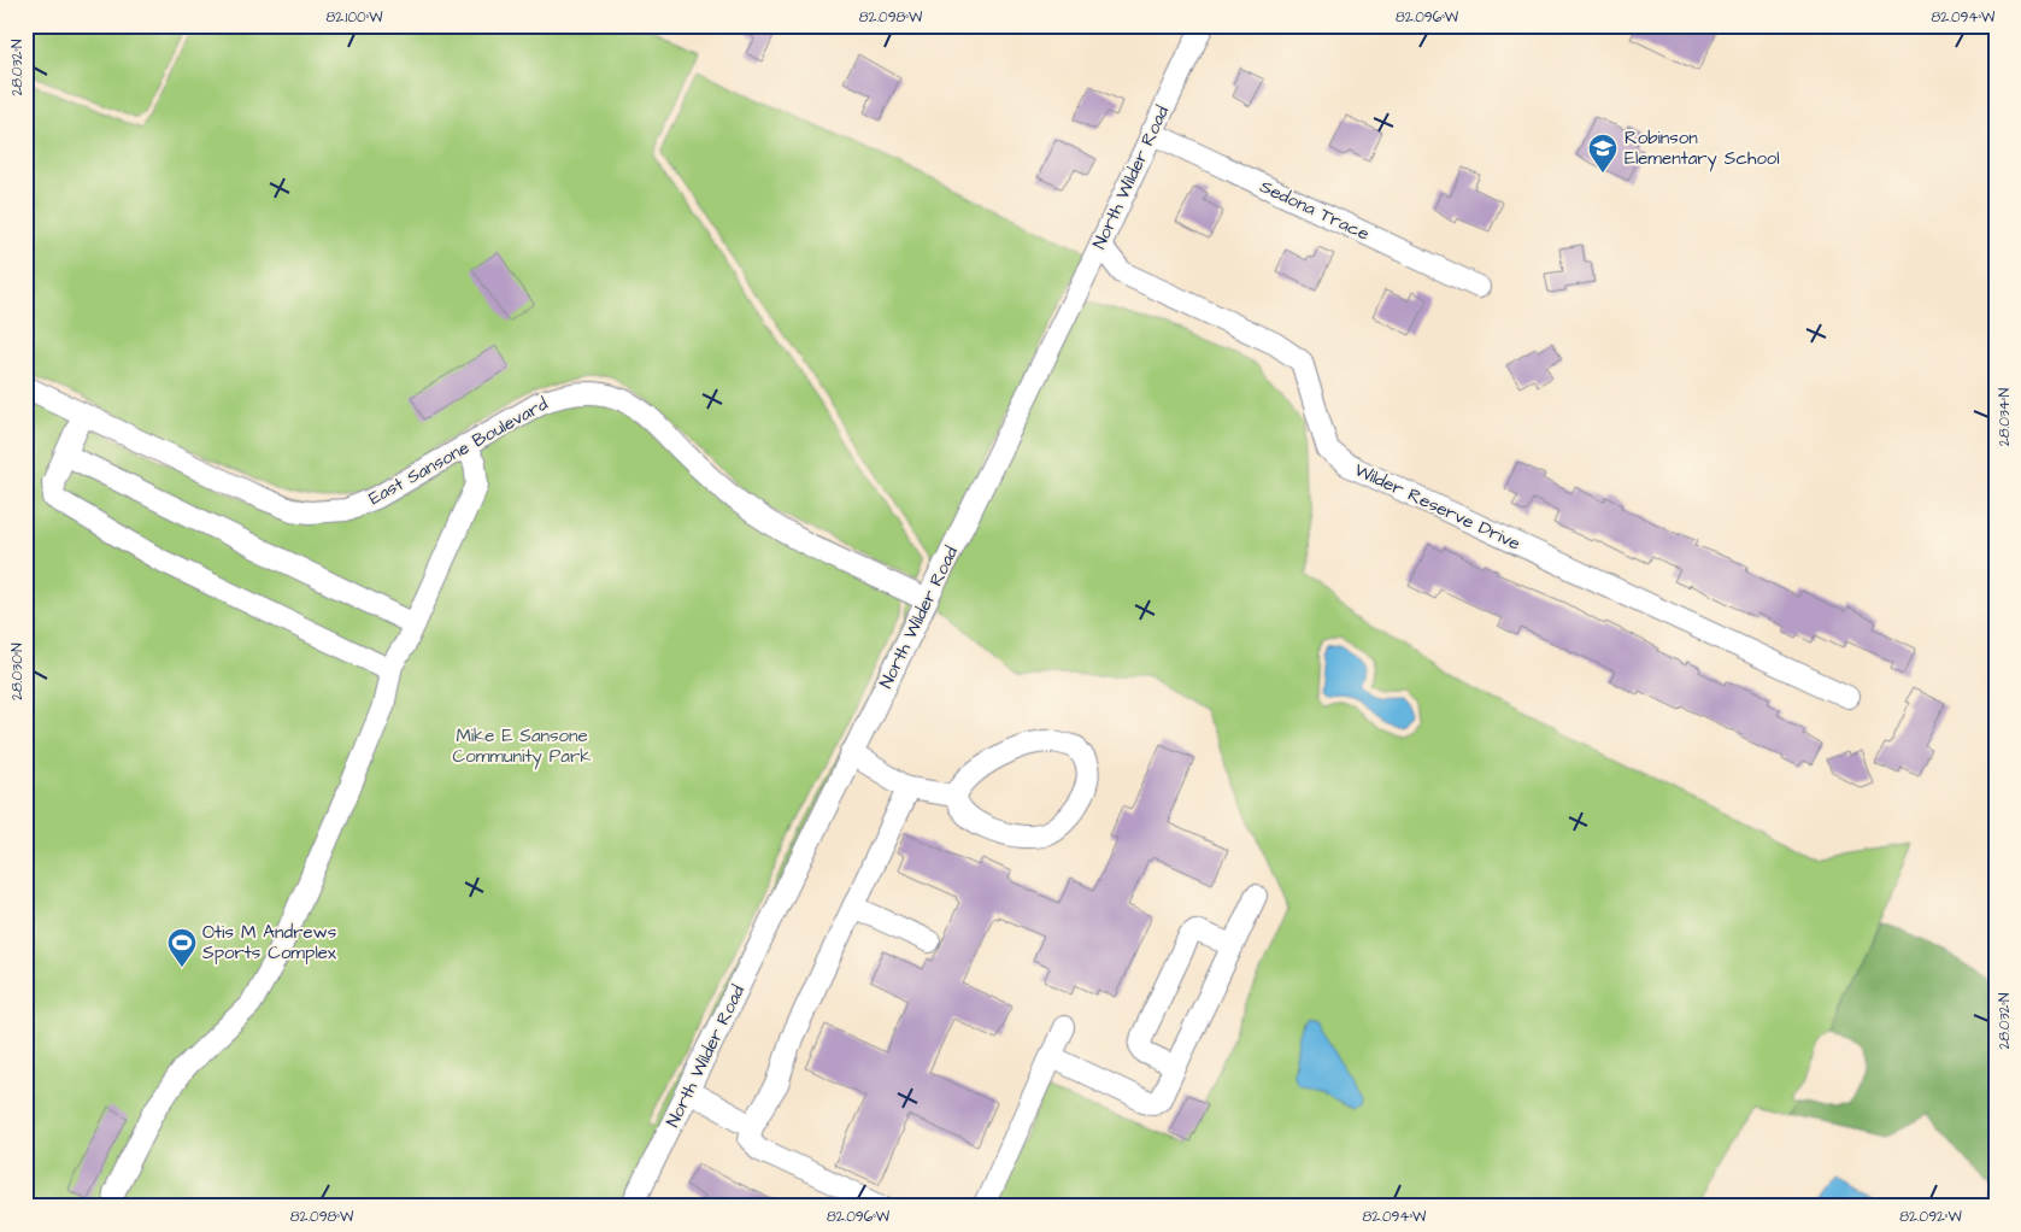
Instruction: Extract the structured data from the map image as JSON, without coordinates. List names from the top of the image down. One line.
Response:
{"streets":{"street":["North Wilder Road","Sedona Trace","East Sansone Boulevard","Wilder Reserve Drive"]},"crossings":[["North Wilder Road","Sedona Trace"],["North Wilder Road","East Sansone Boulevard"],["North Wilder Road","Wilder Reserve Drive"]],"parks":["Mike E Sansone Community Park"],"places":{"school or university":["Robinson Elementary School"],"sports":["Otis M Andrews Sports Complex"]},"coordinates":["82.100°W","82.098°W","82.096°W","82.094°W","28.032°N","28.034°N","28.030°N","82.092°W"]}
